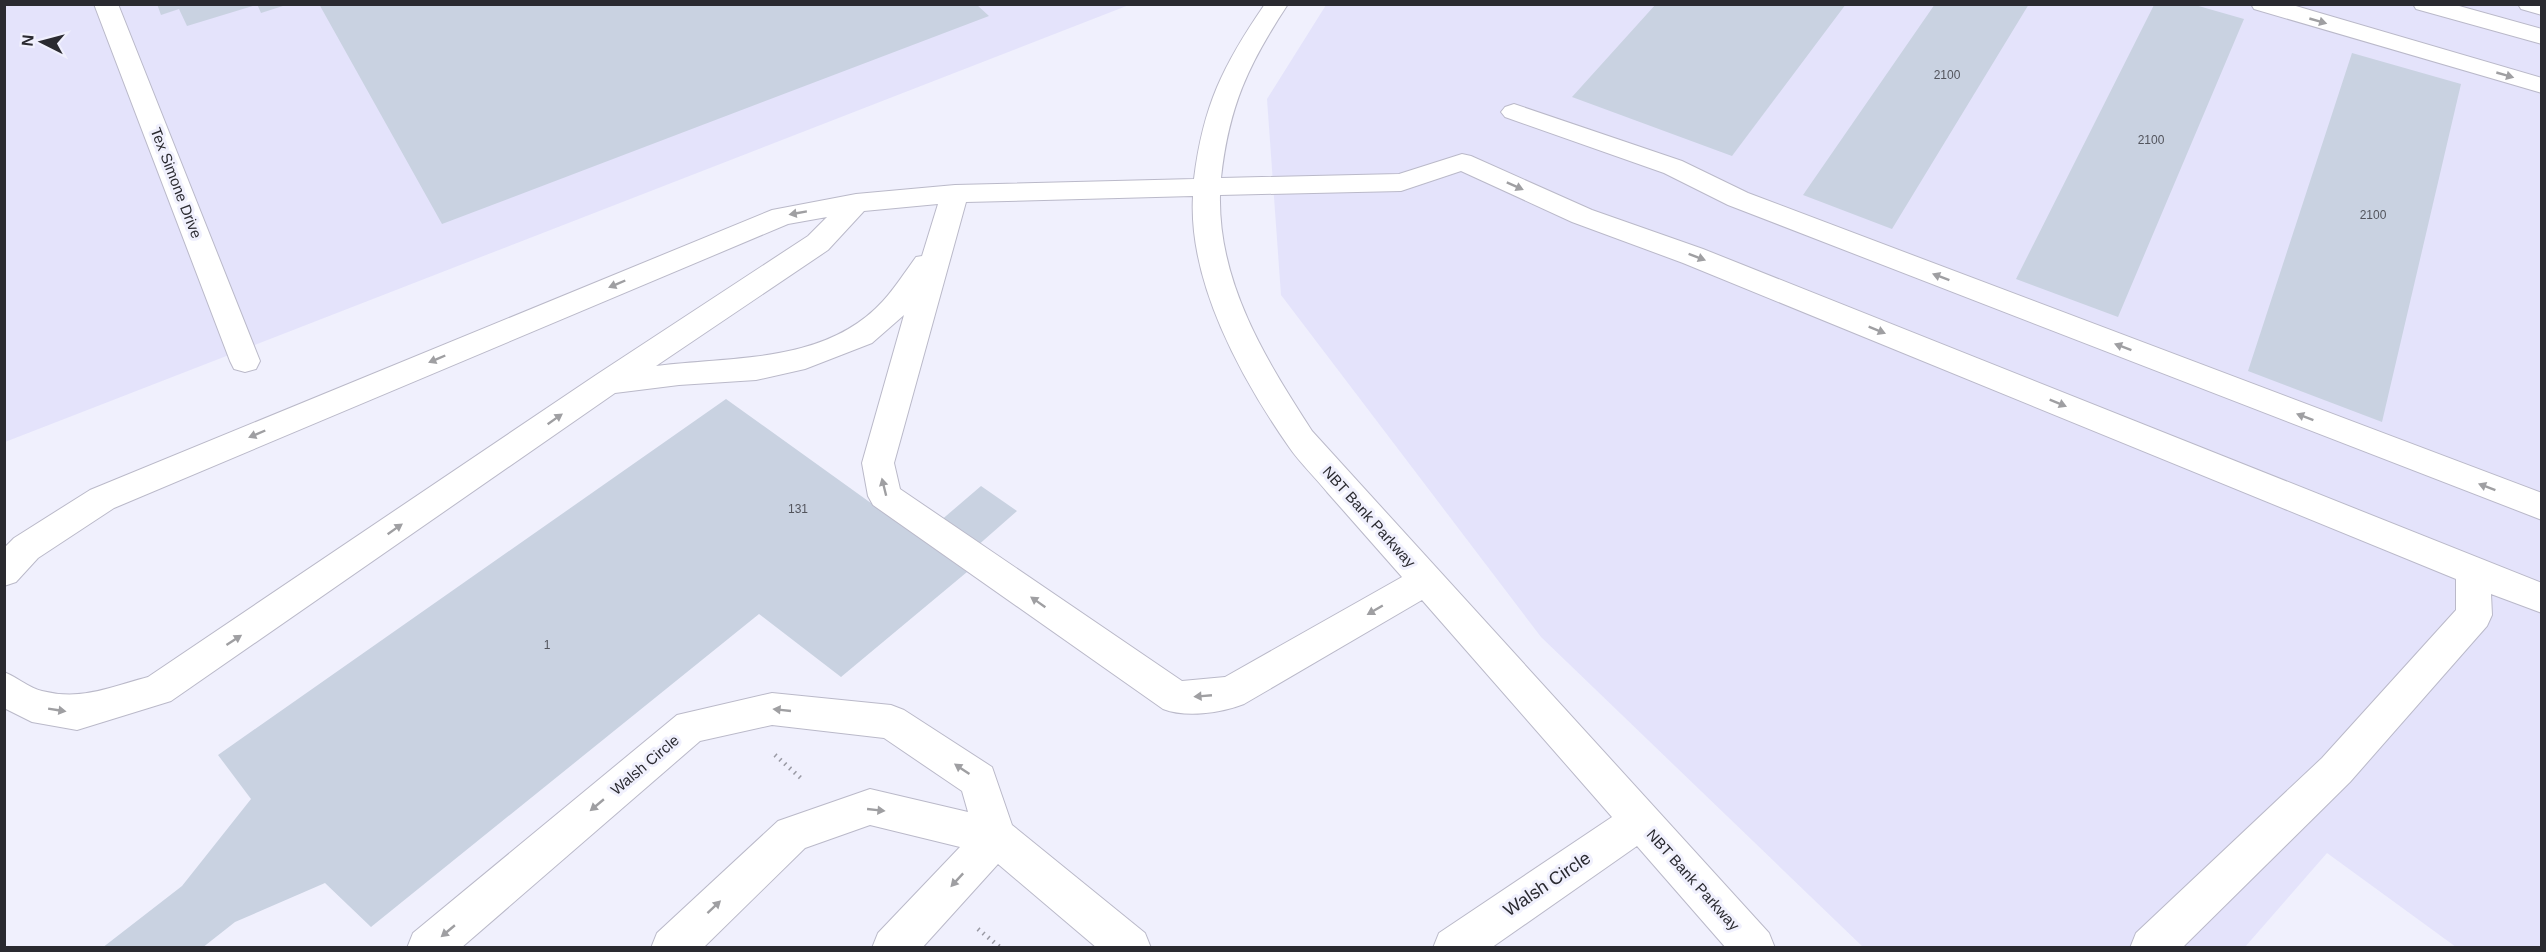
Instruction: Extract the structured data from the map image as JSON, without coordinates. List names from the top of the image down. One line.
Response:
{"streets":{"street":["Tex Simone Drive","NBT Bank Parkway","Walsh Circle"]},"crossings":[["NBT Bank Parkway","Walsh Circle"]],"one_way":["Walsh Circle"],"house_numbers":["2100","2100","2100","131","1"],"north":"left"}
